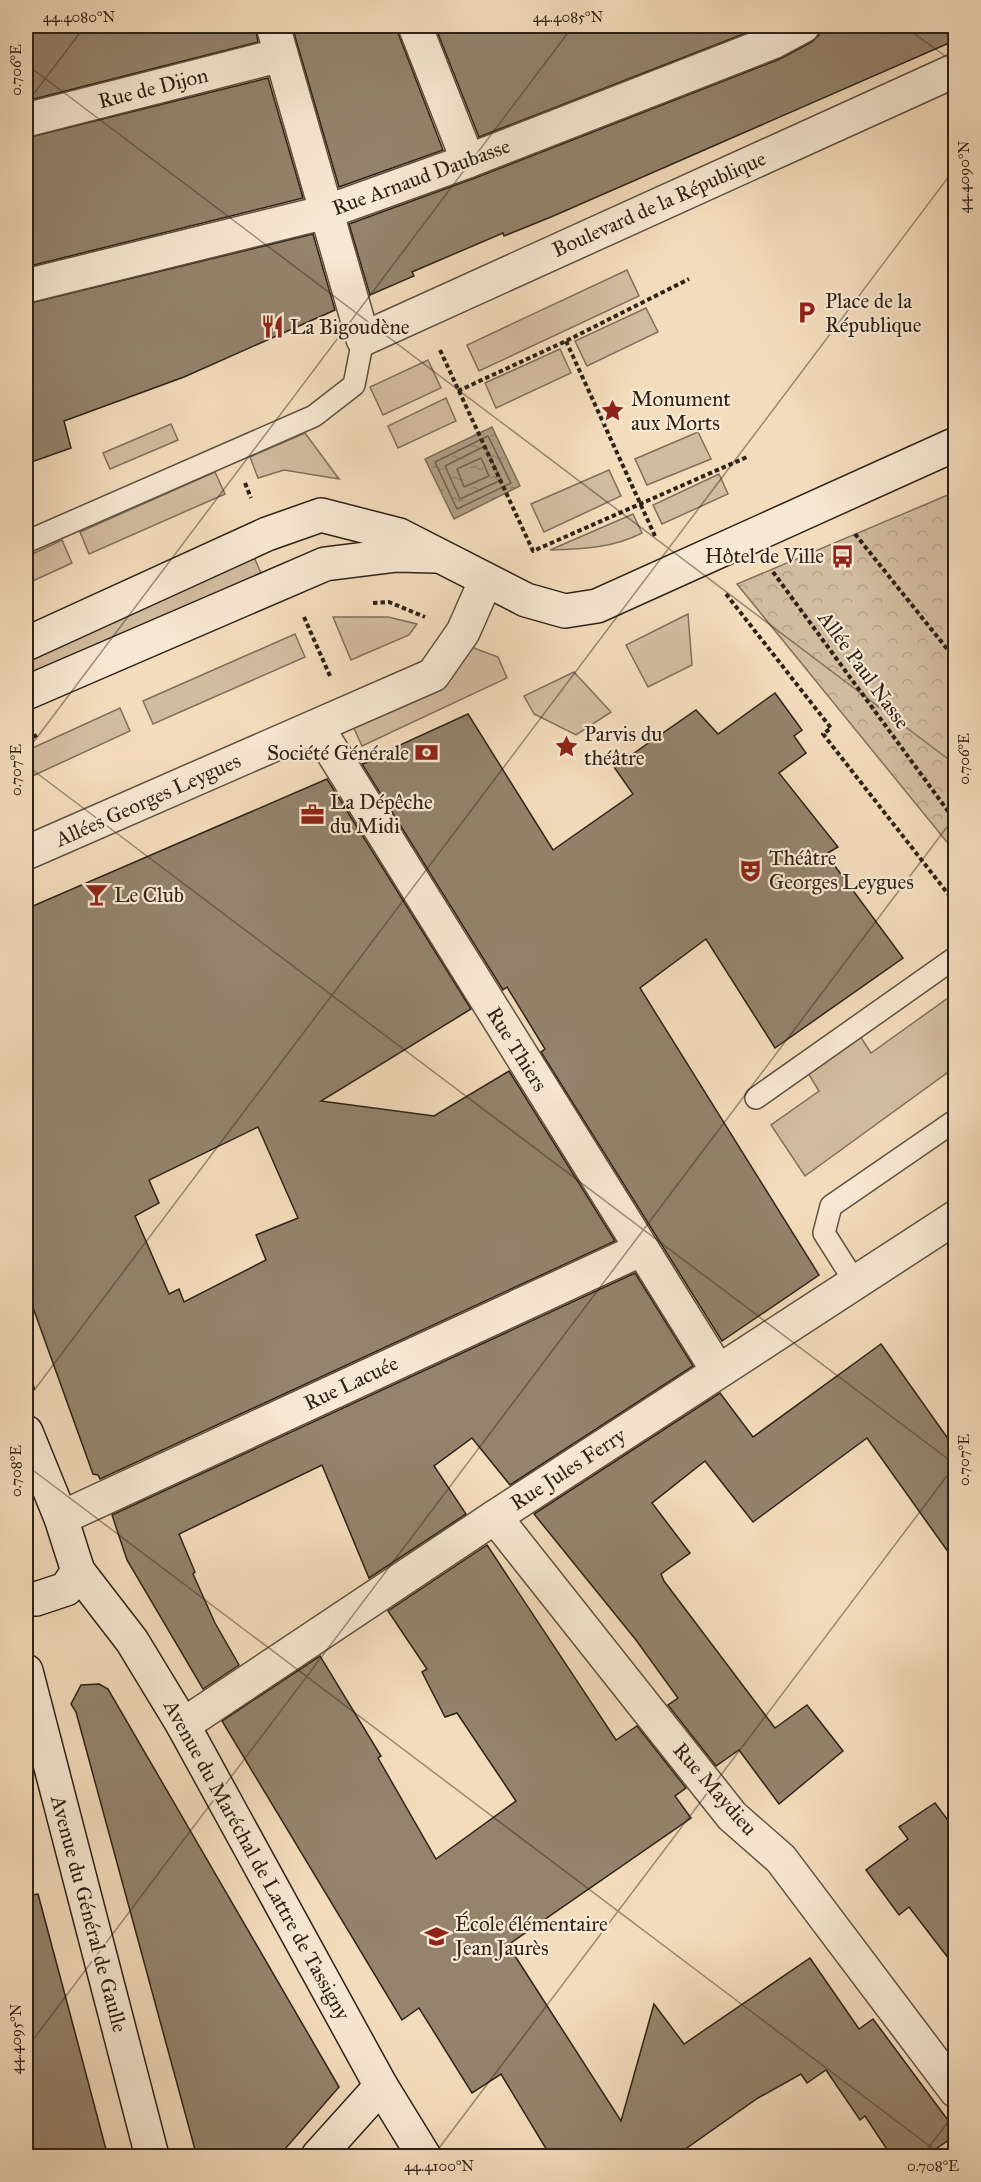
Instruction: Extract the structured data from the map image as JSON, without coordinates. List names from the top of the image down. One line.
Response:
{"streets":{"street":["Rue de Dijon","Rue Arnaud Daubasse","Boulevard de la République","Allées Georges Leygues","Rue Thiers","Rue Lacuée","Rue Jules Ferry","Rue Maydieu","Avenue du Maréchal de Lattre de Tassigny","Avenue du Général de Gaulle"],"path":["Allée Paul Nasse"]},"crossings":[["Allées Georges Leygues","Rue Thiers"],["Rue Thiers","Rue Lacuée"],["Rue Thiers","Rue Jules Ferry"],["Rue Lacuée","Avenue du Maréchal de Lattre de Tassigny"],["Rue Jules Ferry","Rue Maydieu"],["Rue Jules Ferry","Avenue du Maréchal de Lattre de Tassigny"]],"places":{"parking":["Place de la République"],"restaurant":["La Bigoudène"],"place":["Monument aux Morts","Parvis du théâtre"],"bus stop":["Hôtel de Ville"],"bank":["Société Générale"],"office":["La Dépêche du Midi"],"theatre":["Théâtre Georges Leygues"],"bar":["Le Club"],"school or university":["École élémentaire Jean Jaurès"]},"coordinates":["44.4080°N","44.4085°N","0.706°E","44.4090°N","0.707°E","0.708°E","44.4095°N","44.4100°N"]}
